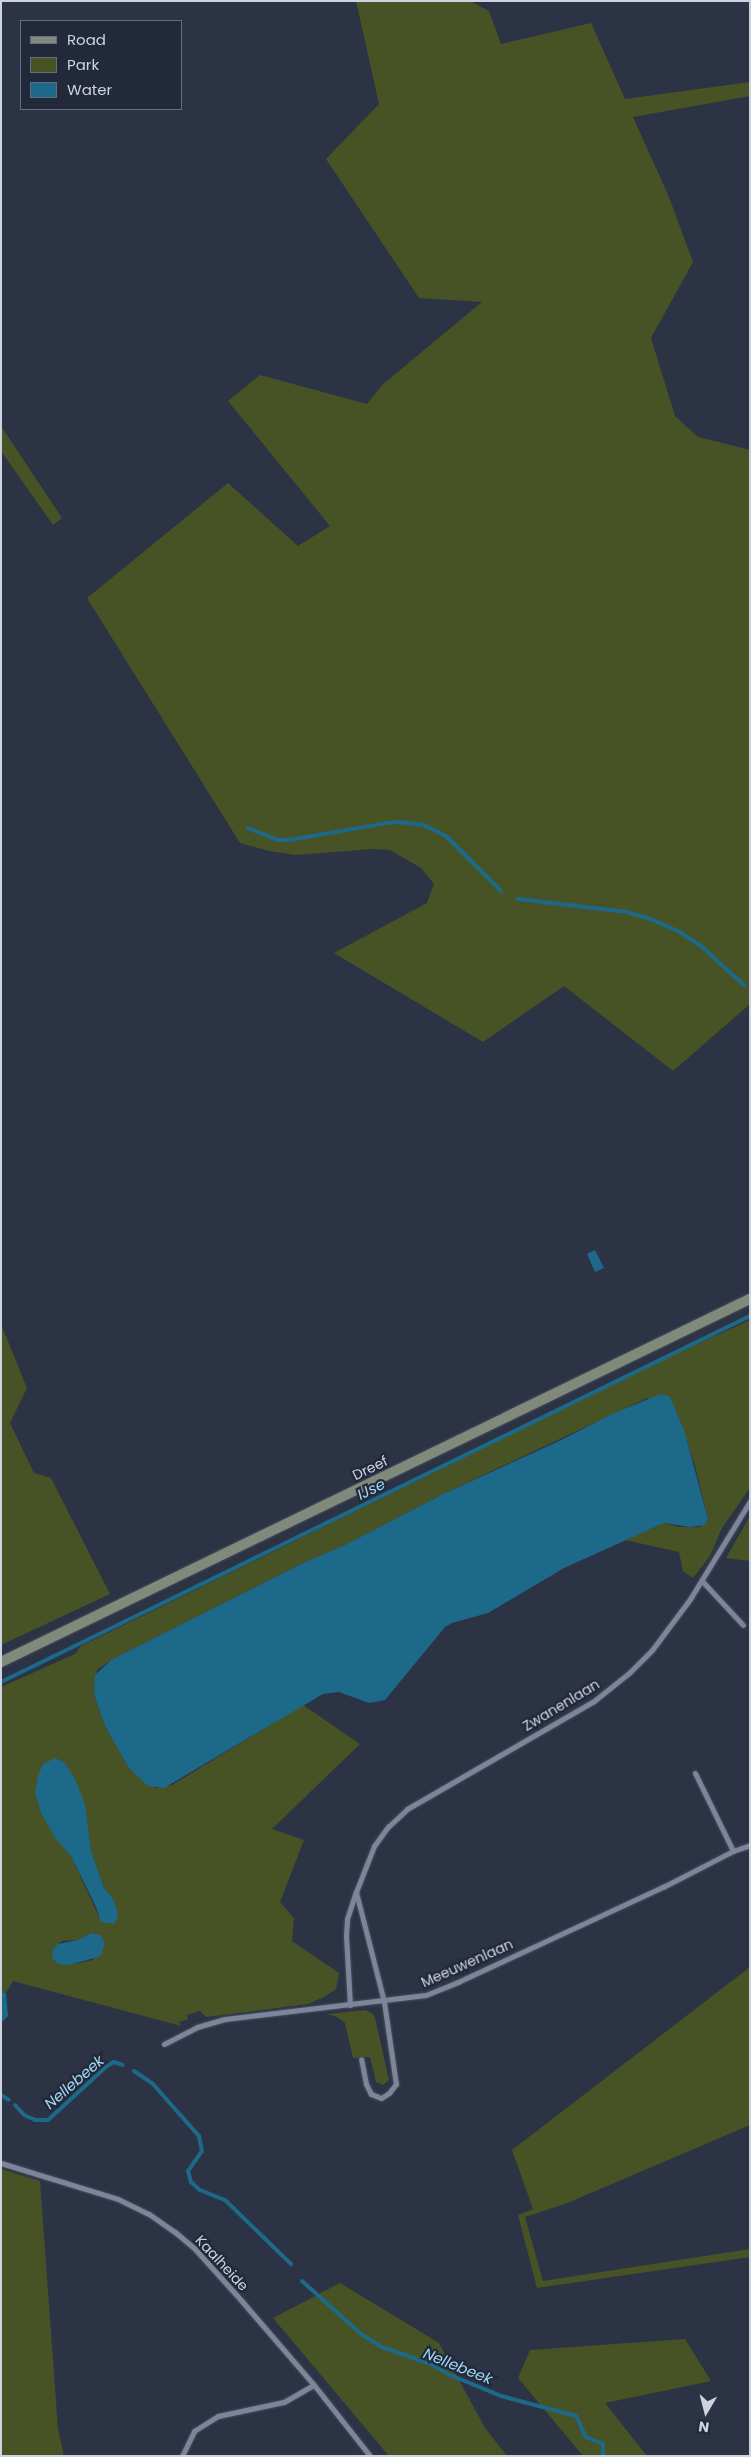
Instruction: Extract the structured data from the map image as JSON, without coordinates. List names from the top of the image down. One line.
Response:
{"streets":{"main road":["Dreef"],"street":["Zwanenlaan","Meeuwenlaan","Kaalheide"]},"crossings":[["Zwanenlaan","Meeuwenlaan"]],"water":["IJse","Nellebeek"],"legend":["Road","Park","Water"],"north":"bottom"}
